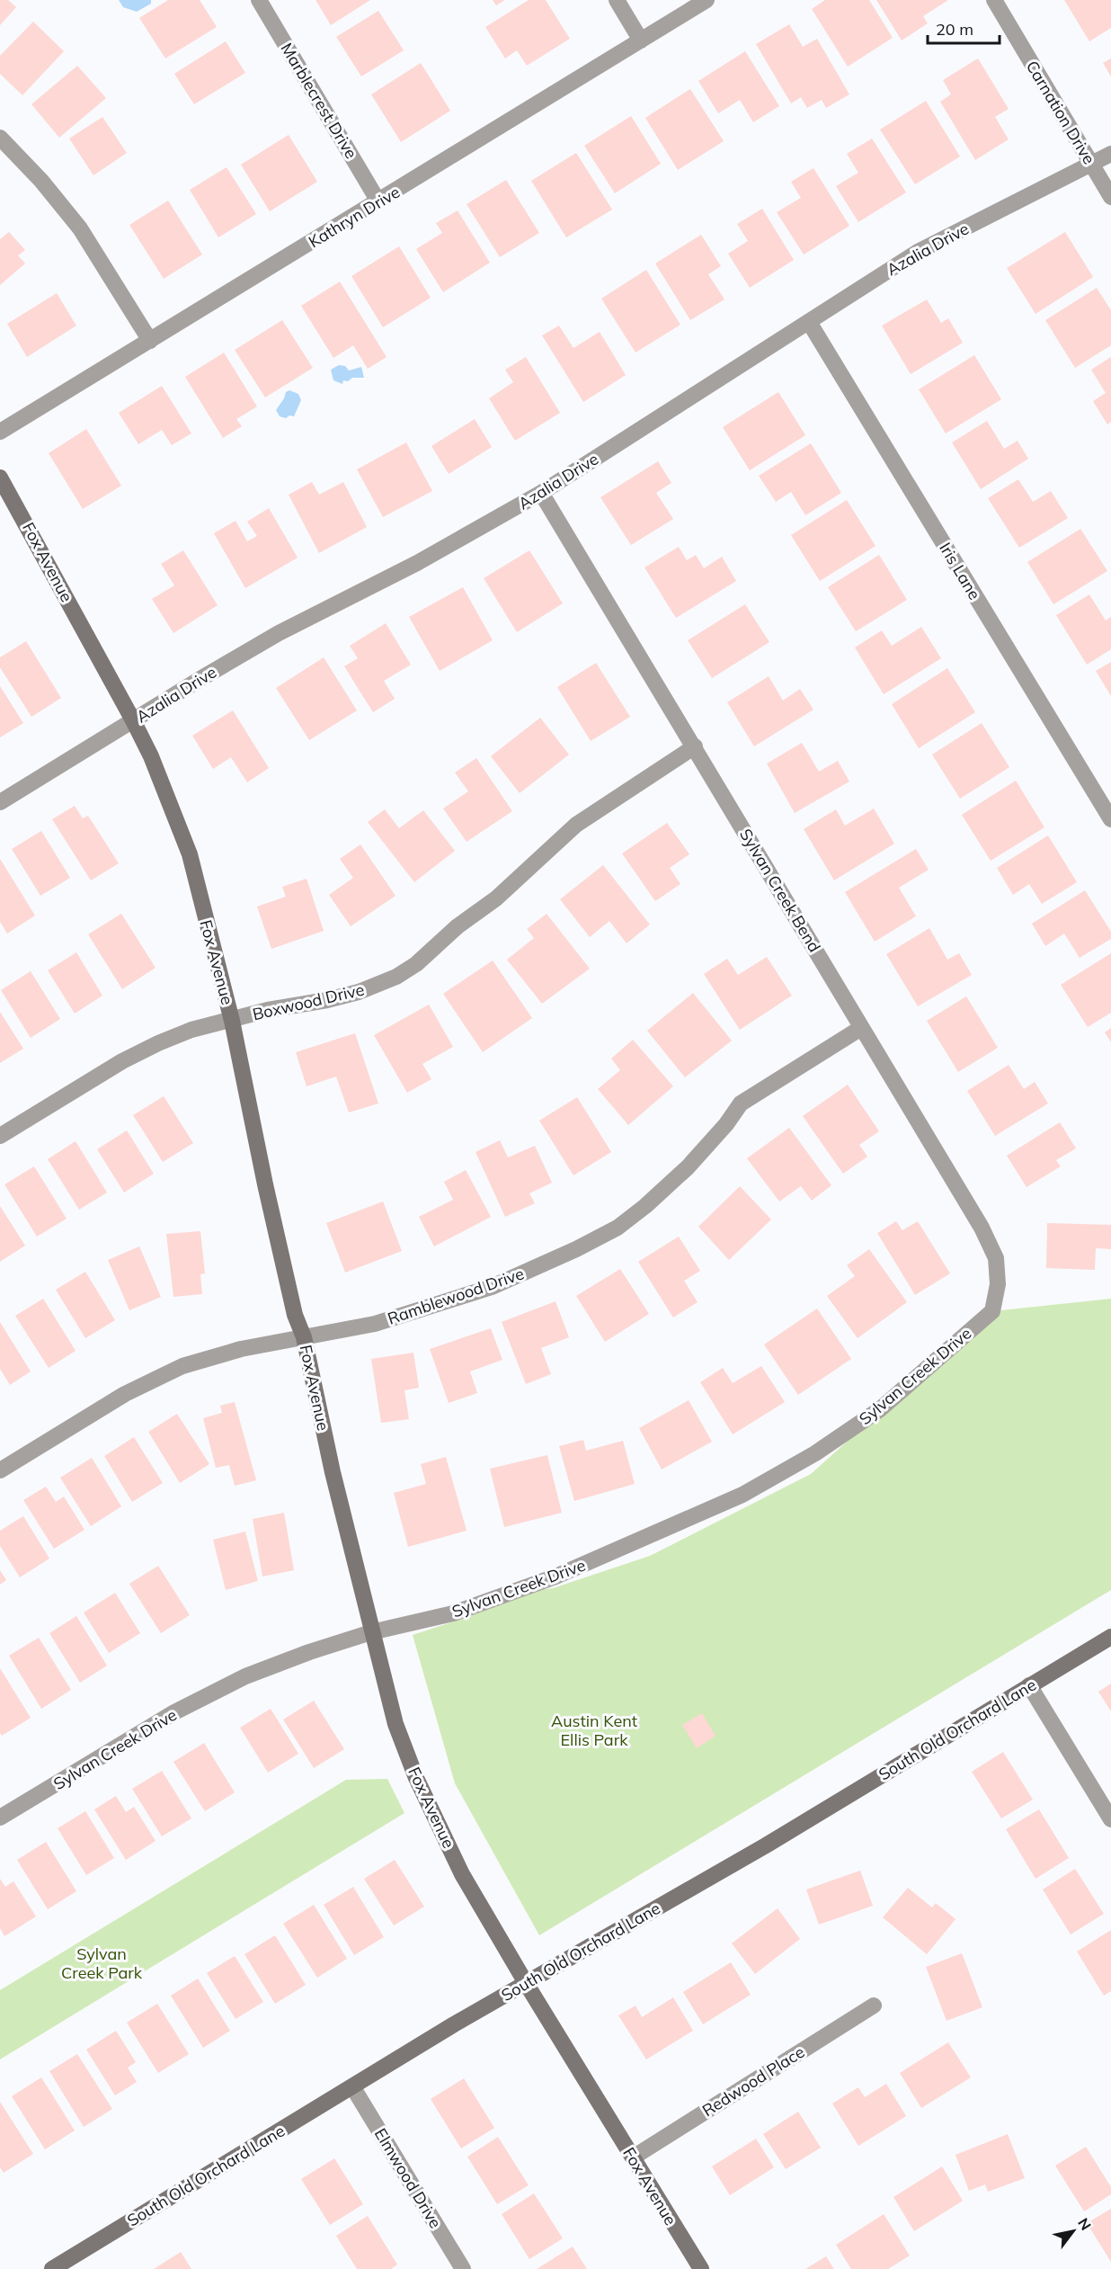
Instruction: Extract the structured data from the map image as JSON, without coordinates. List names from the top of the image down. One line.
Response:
{"streets":{"main road":["Fox Avenue","South Old Orchard Lane"],"street":["Marblecrest Drive","Carnation Drive","Kathryn Drive","Azalia Drive","Iris Lane","Sylvan Creek Bend","Boxwood Drive","Ramblewood Drive","Sylvan Creek Drive","Redwood Place","Elmwood Drive"]},"crossings":[["Marblecrest Drive","Kathryn Drive"],["Carnation Drive","Azalia Drive"],["Azalia Drive","Fox Avenue"],["Azalia Drive","Iris Lane"],["Azalia Drive","Sylvan Creek Bend"],["Fox Avenue","Boxwood Drive"],["Fox Avenue","Ramblewood Drive"],["Fox Avenue","Sylvan Creek Drive"],["Fox Avenue","South Old Orchard Lane"],["Fox Avenue","Redwood Place"],["Sylvan Creek Bend","Boxwood Drive"],["Sylvan Creek Bend","Ramblewood Drive"],["Sylvan Creek Bend","Sylvan Creek Drive"],["South Old Orchard Lane","Elmwood Drive"]],"parks":["Austin Kent Ellis Park","Sylvan Creek Park"],"scale_bar":"20 m","north":"top right"}
